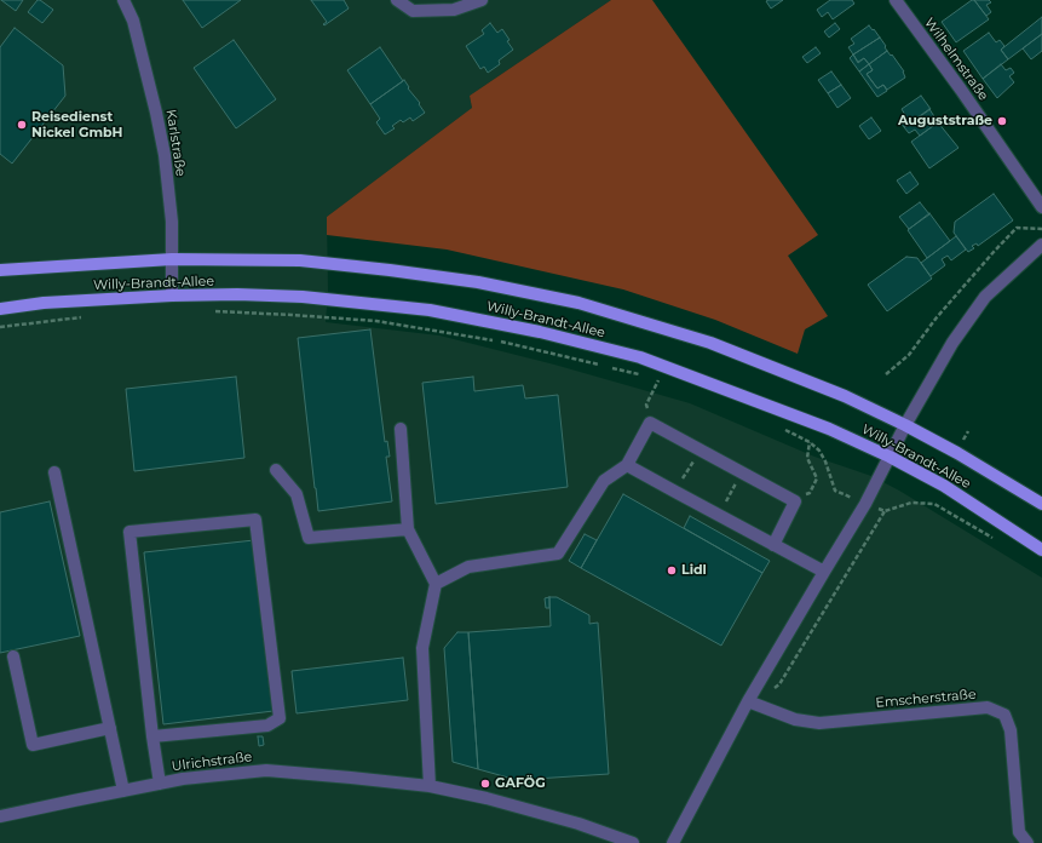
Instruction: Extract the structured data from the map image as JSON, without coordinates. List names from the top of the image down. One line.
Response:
{"streets":{"main road":["Willy-Brandt-Allee"],"street":["Wilhelmstraße","Karlstraße","Emscherstraße","Ulrichstraße"]},"crossings":[["Karlstraße","Willy-Brandt-Allee"]],"places":["Auguststraße","Reisedienst Nickel GmbH","Lidl","GAFÖG"]}
